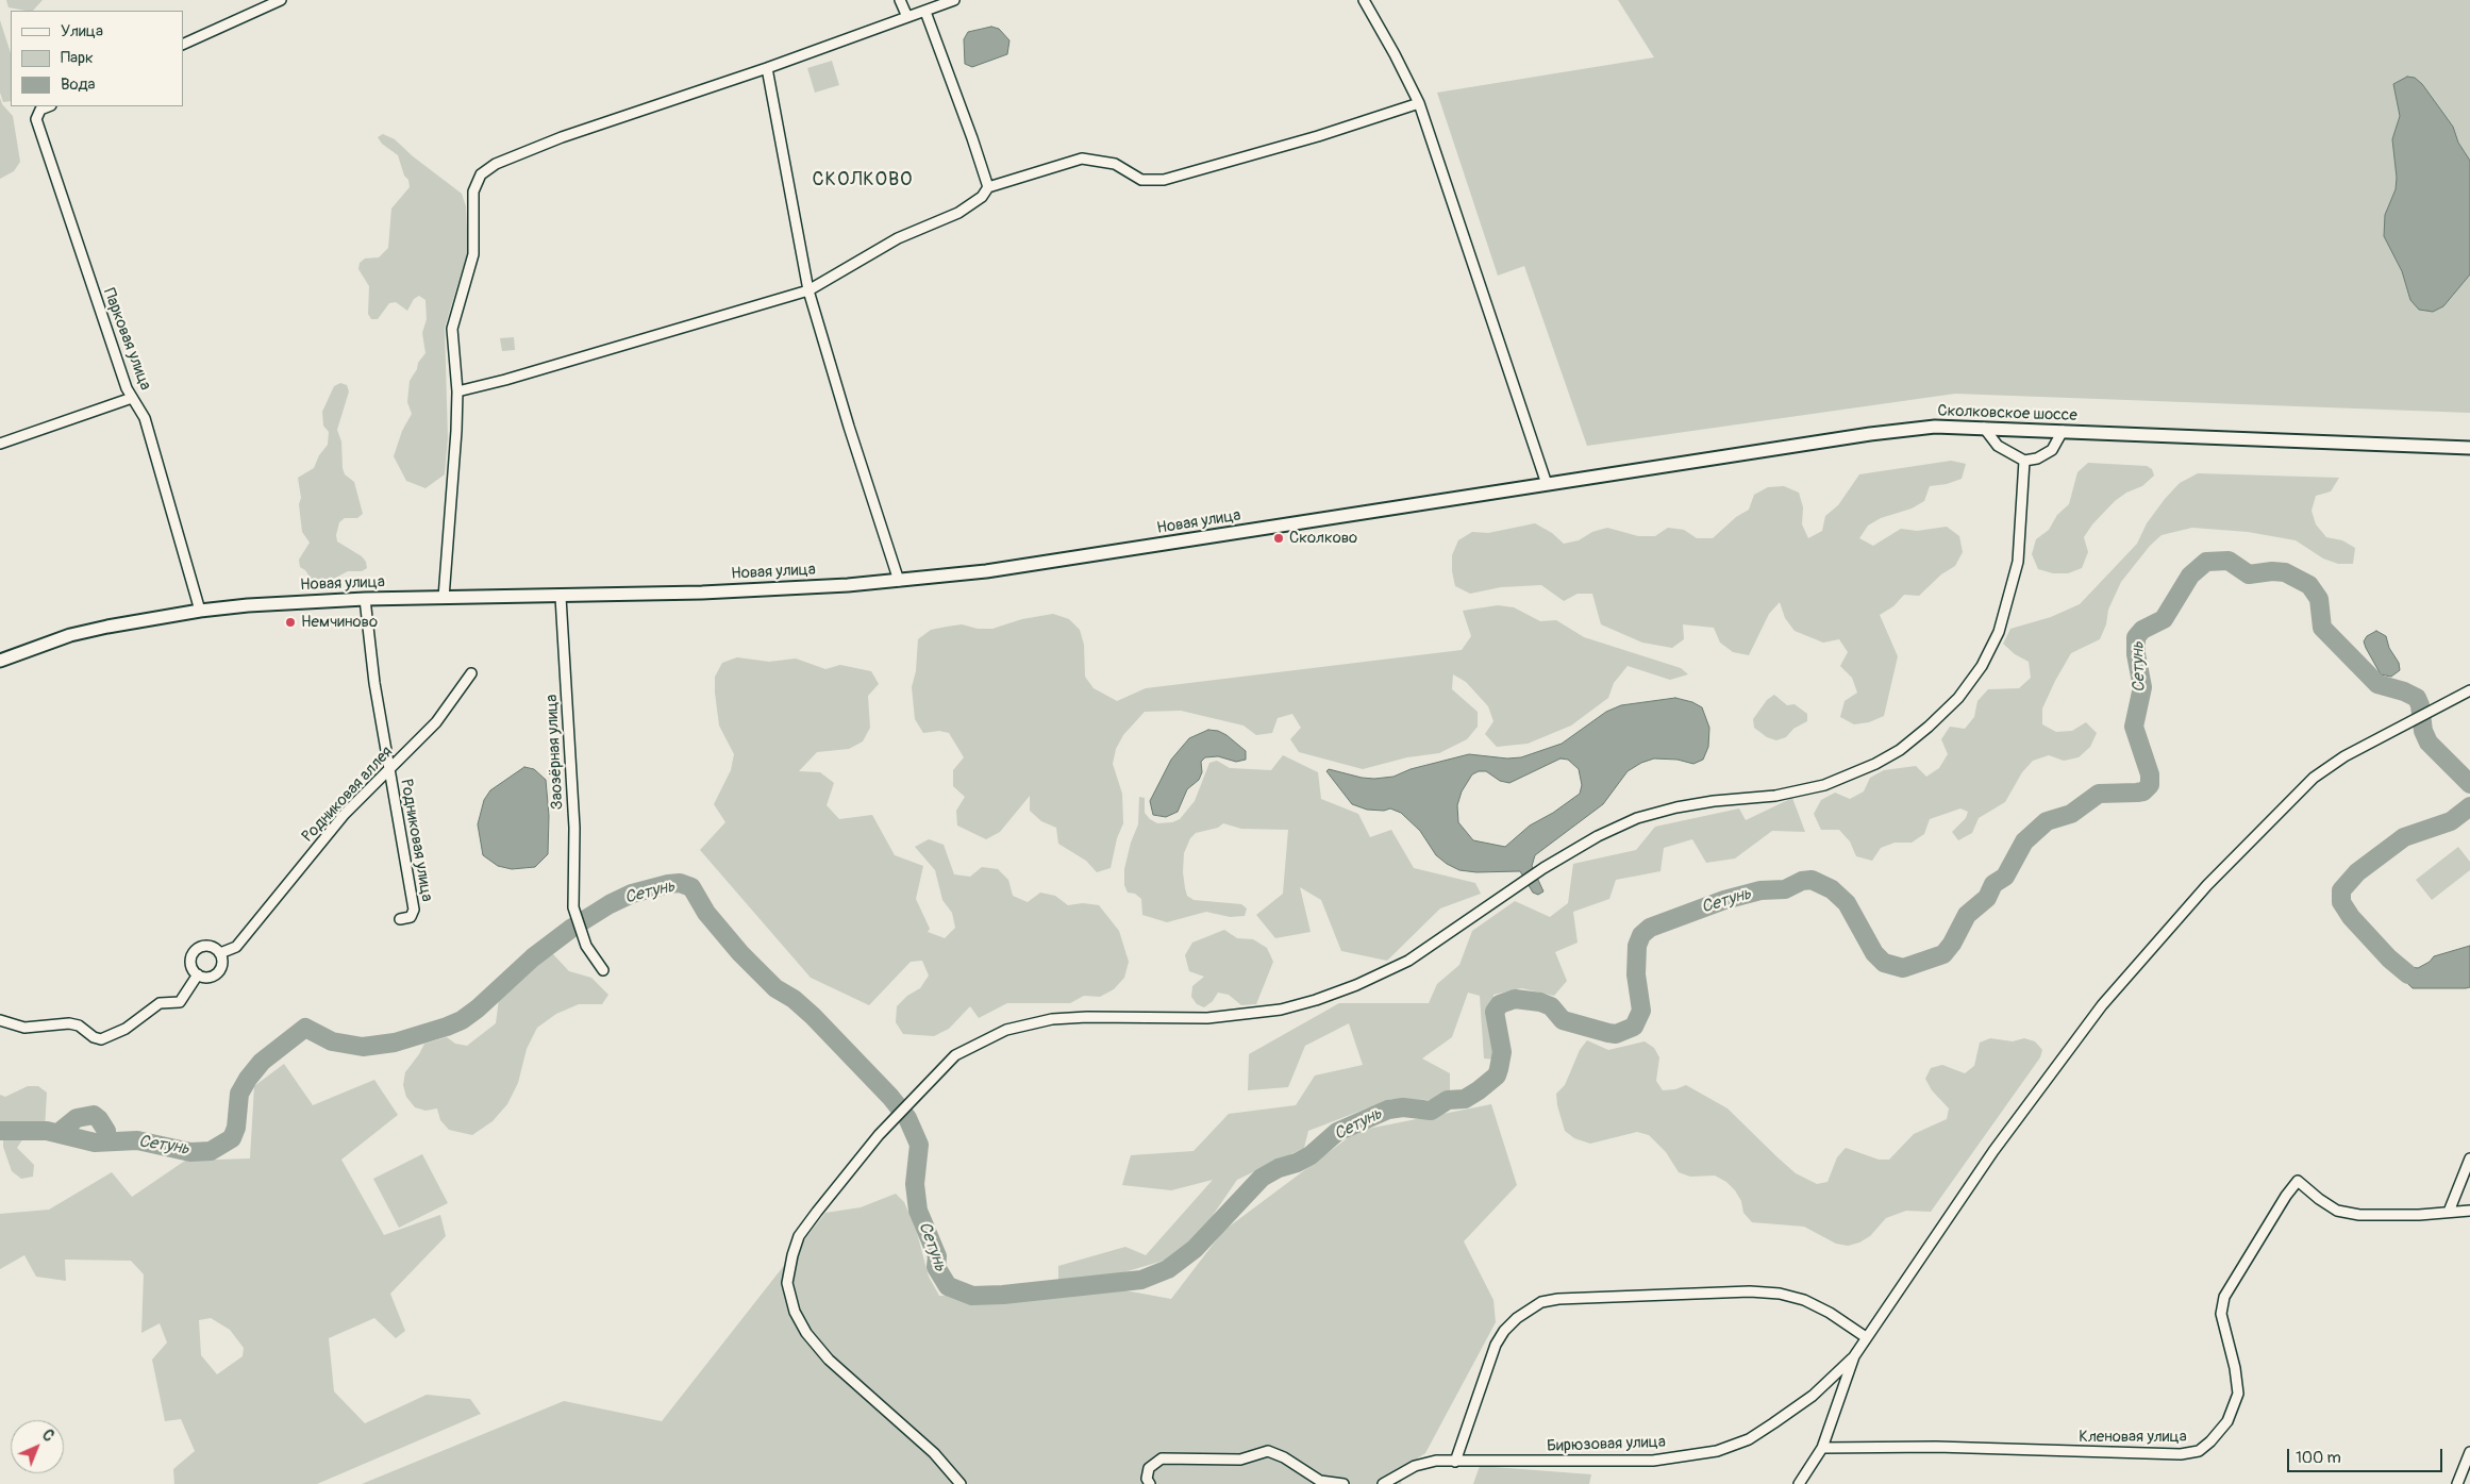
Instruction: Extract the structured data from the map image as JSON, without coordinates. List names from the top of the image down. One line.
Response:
{"streets":{"street":["Парковая улица","Сколковское шоссе","Новая улица","Заозёрная улица","Родниковая аллея","Родниковая улица","Кленовая улица","Бирюзовая улица"]},"crossings":[["Парковая улица","Новая улица"],["Сколковское шоссе","Новая улица"],["Новая улица","Заозёрная улица"],["Новая улица","Родниковая улица"],["Родниковая аллея","Родниковая улица"]],"districts":["СКОЛКОВО"],"water":["Сетунь"],"places":["Сколково","Немчиново"],"legend":["Улица","Парк","Вода"],"scale_bar":"100 m","north":"top right"}
